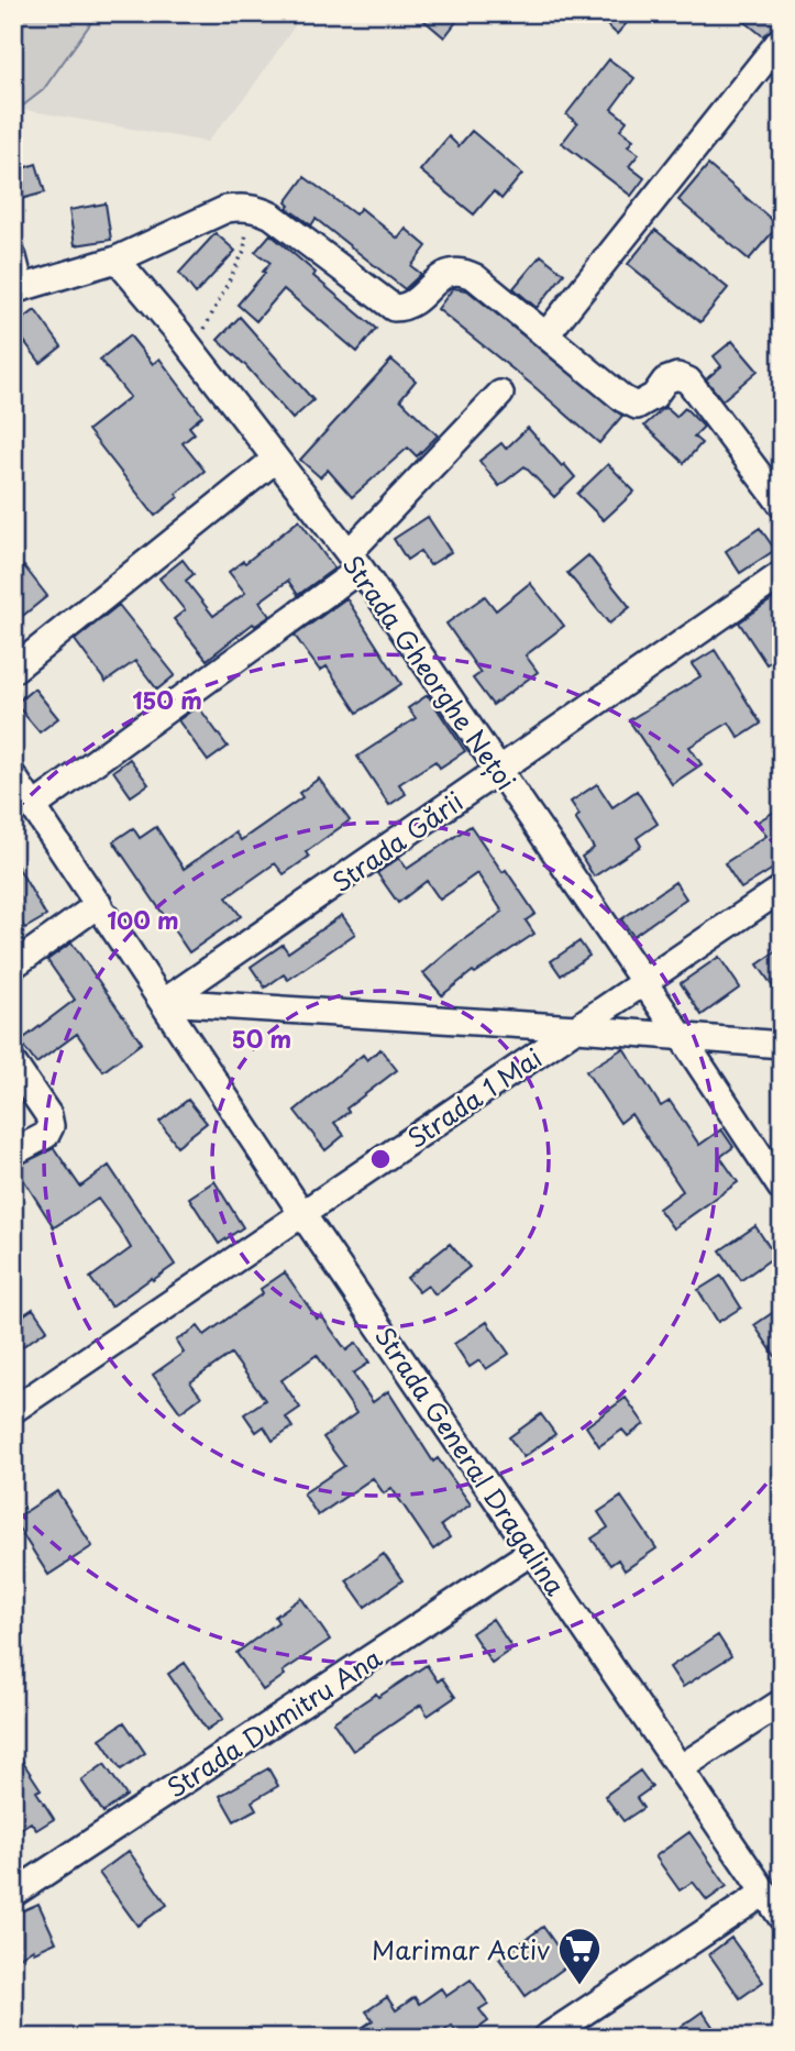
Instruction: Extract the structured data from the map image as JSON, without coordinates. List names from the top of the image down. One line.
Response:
{"streets":{"street":["Strada Gheorghe Nețoi","Strada Gării","Strada 1 Mai","Strada General Dragalina","Strada Dumitru Ana"]},"crossings":[["Strada Gheorghe Nețoi","Strada Gării"],["Strada Gheorghe Nețoi","Strada 1 Mai"],["Strada Gării","Strada General Dragalina"],["Strada 1 Mai","Strada General Dragalina"],["Strada General Dragalina","Strada Dumitru Ana"]],"places":{"supermarket":["Marimar Activ"]},"rings":["150 m","100 m","50 m"]}
